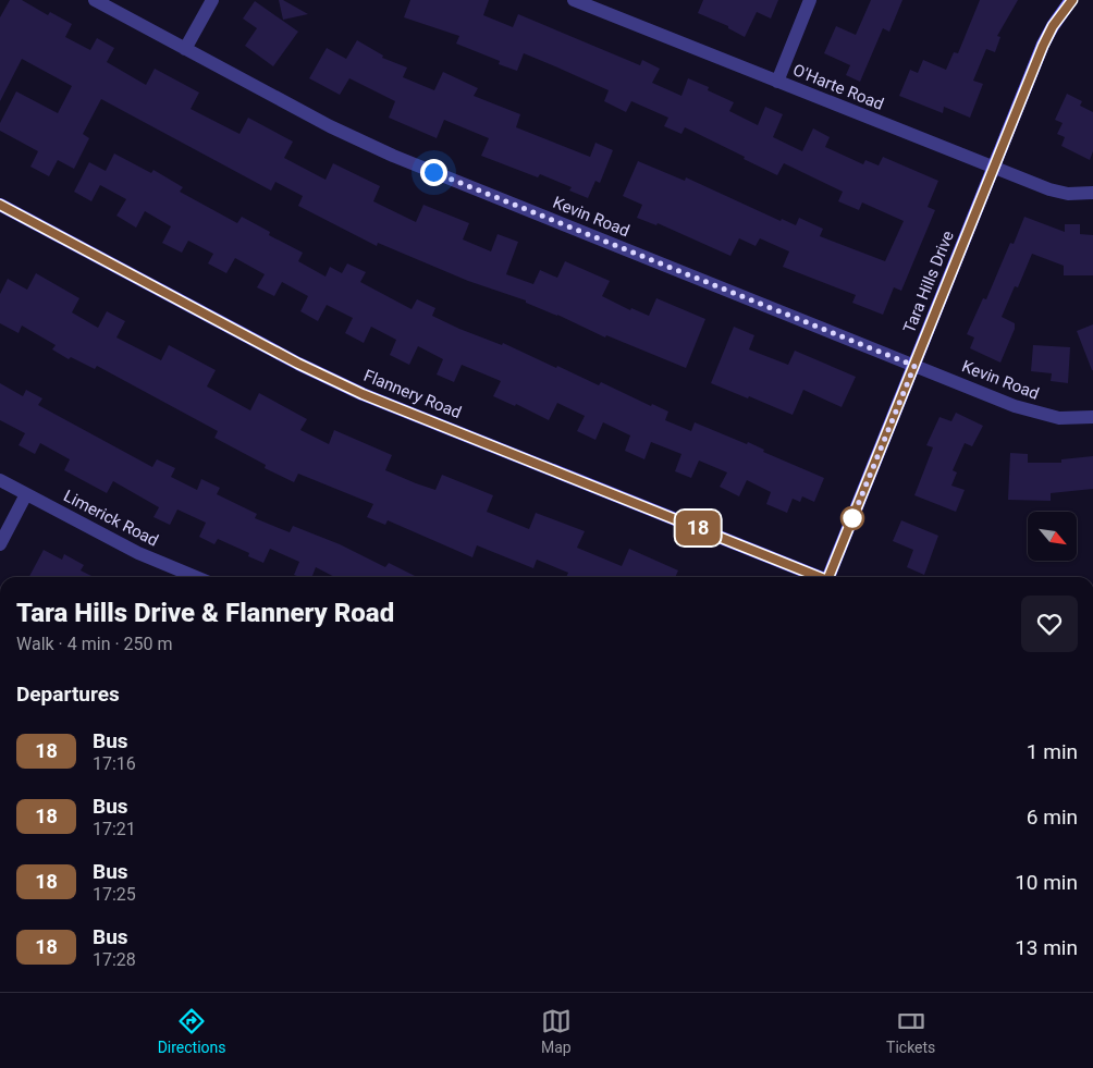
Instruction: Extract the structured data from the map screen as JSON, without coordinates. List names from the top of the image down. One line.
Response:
{"streets":{"street":["O'Harte Road","Kevin Road","Tara Hills Drive","Flannery Road","Limerick Road"]},"crossings":[["O'Harte Road","Tara Hills Drive"],["Kevin Road","Tara Hills Drive"]],"lines":["bus line 18"],"north":"bottom right","page":{"on_map":"18","heading":[["Tara Hills Drive & Flannery Road","Walk · 4 min · 250 m"],"Departures"],"list":[{"mark":"18","name":"Bus","note":"17:16","value":"1 min"},{"mark":"18","name":"Bus","note":"17:21","value":"6 min"},{"mark":"18","name":"Bus","note":"17:25","value":"10 min"},{"mark":"18","name":"Bus","note":"17:28","value":"13 min"}],"tabs":["Directions","Map","Tickets"]}}
